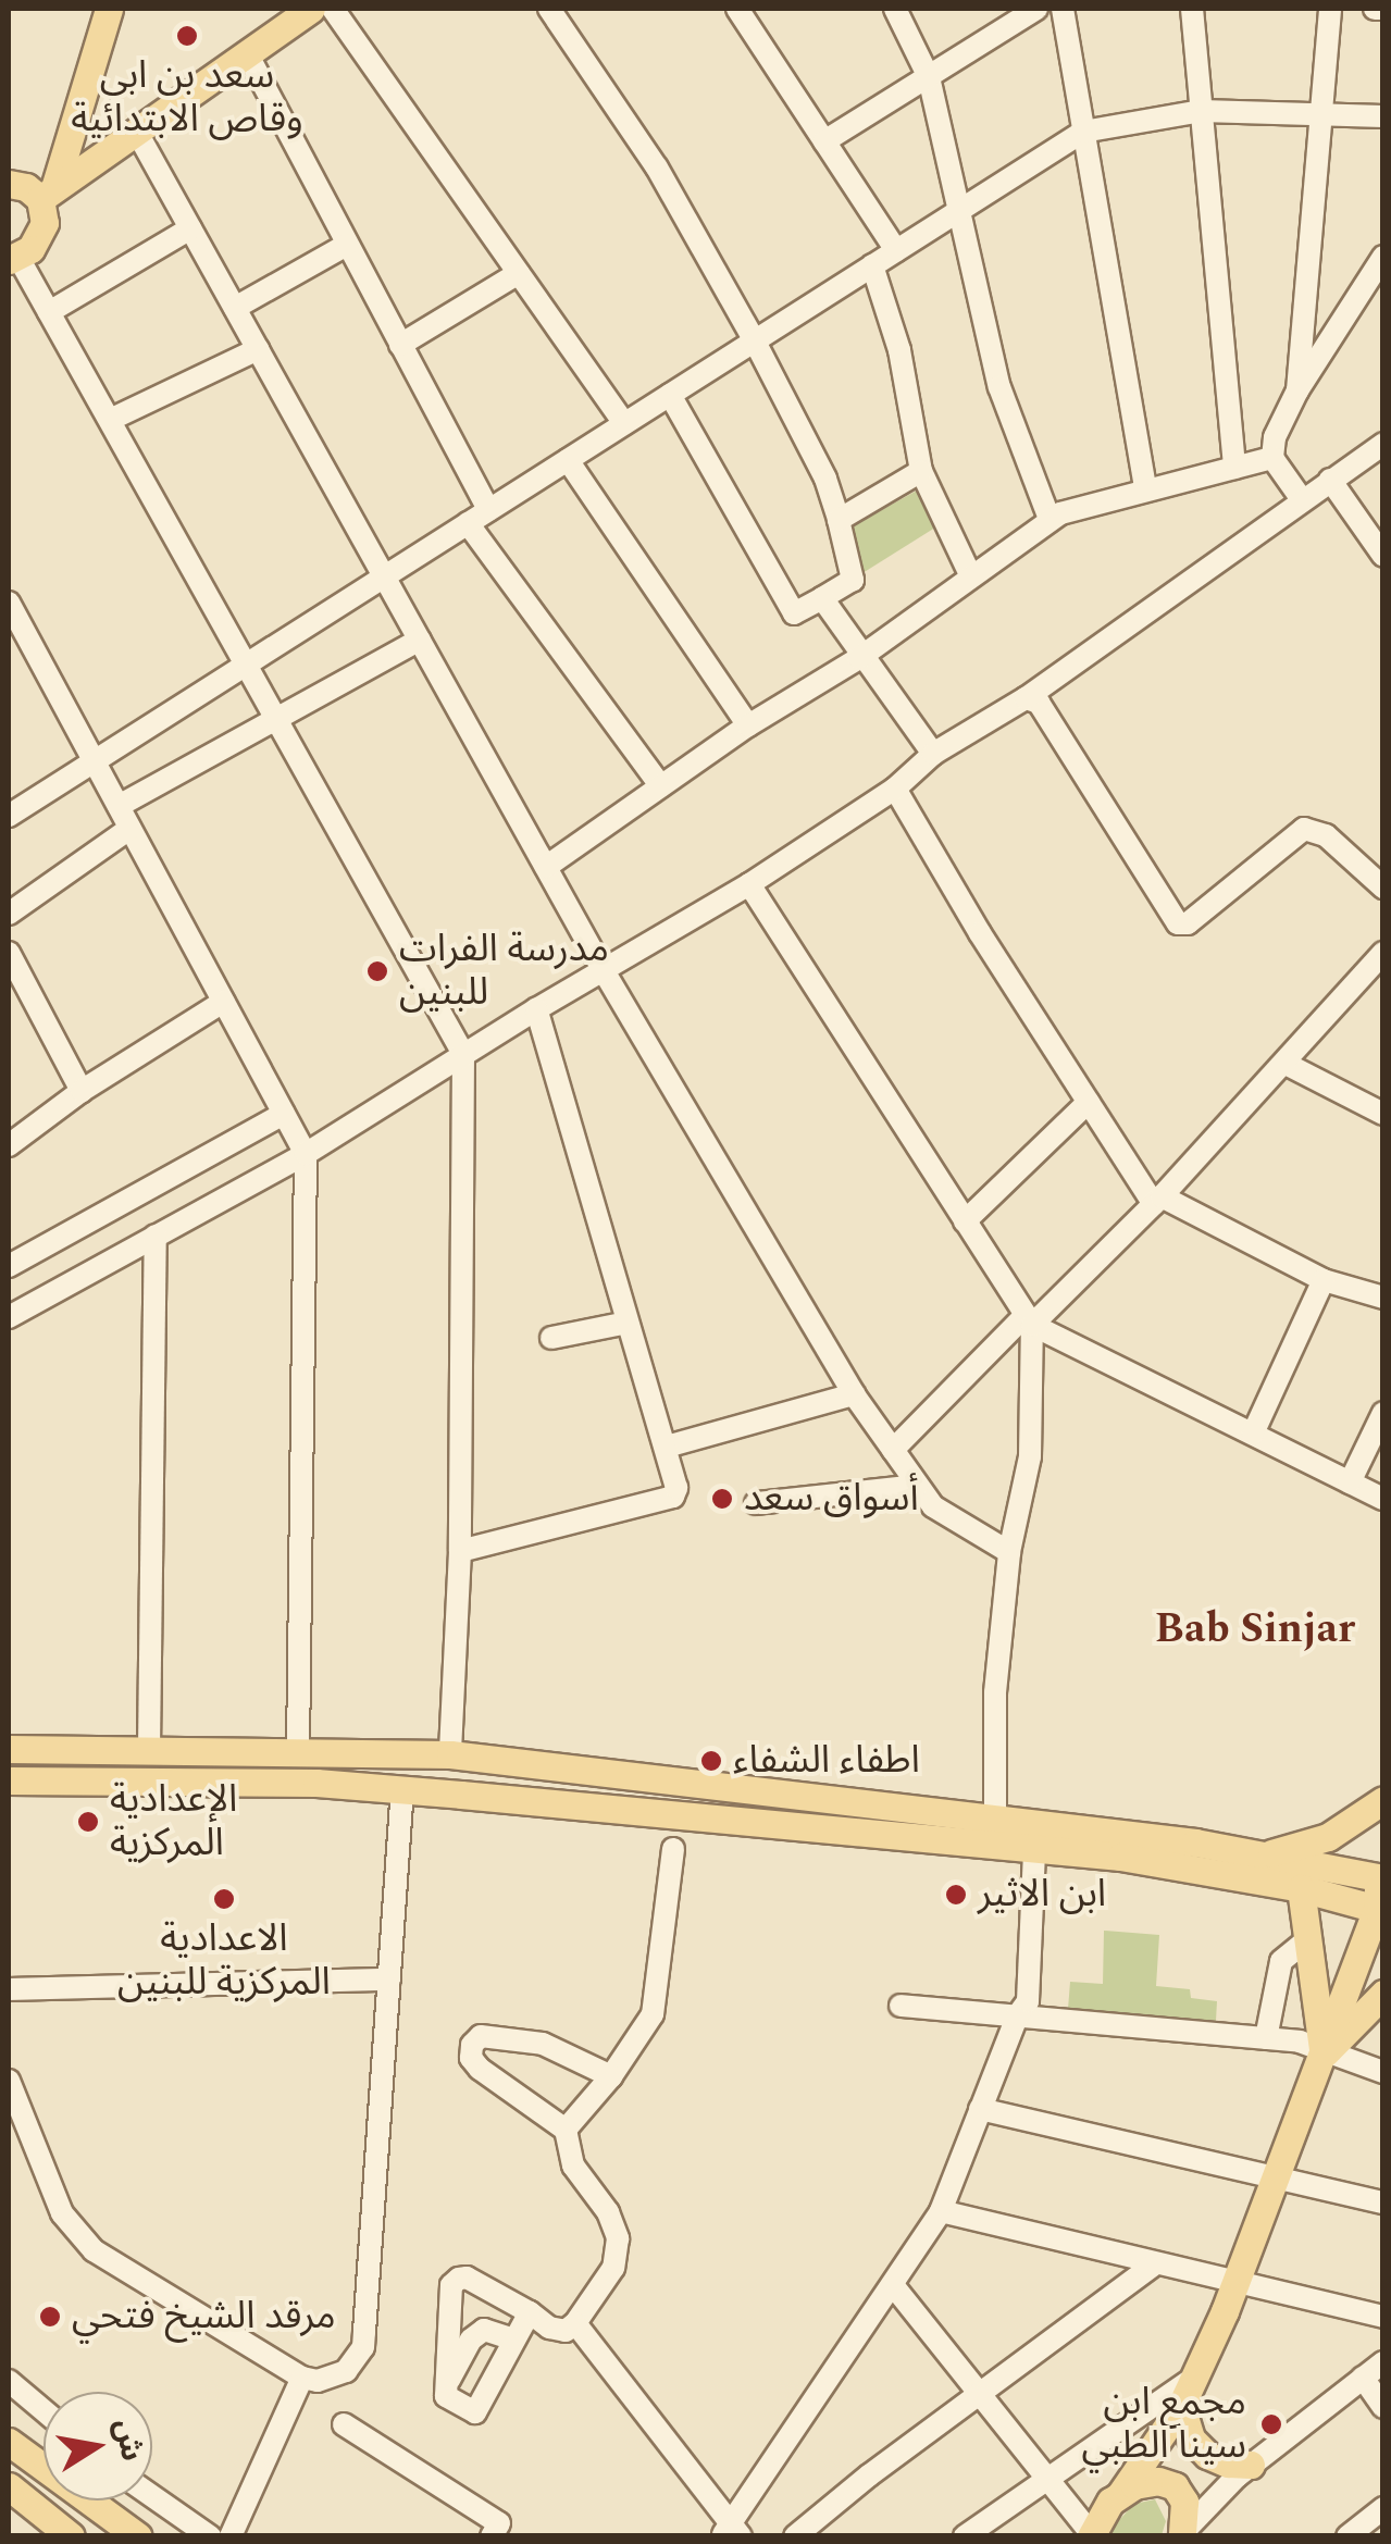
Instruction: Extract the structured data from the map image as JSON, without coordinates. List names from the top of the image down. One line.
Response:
{"districts":["Bab Sinjar"],"places":["سعد بن ابي وقاص الابتدائية","مدرسة الفرات للبنين","أسواق سعد","اطفاء الشفاء","الإعدادية المركزية","ابن الاثير","الاعدادية المركزية للبنين","مرقد الشيخ فتحي","مجمع ابن سينا الطبي"],"north":"right"}
